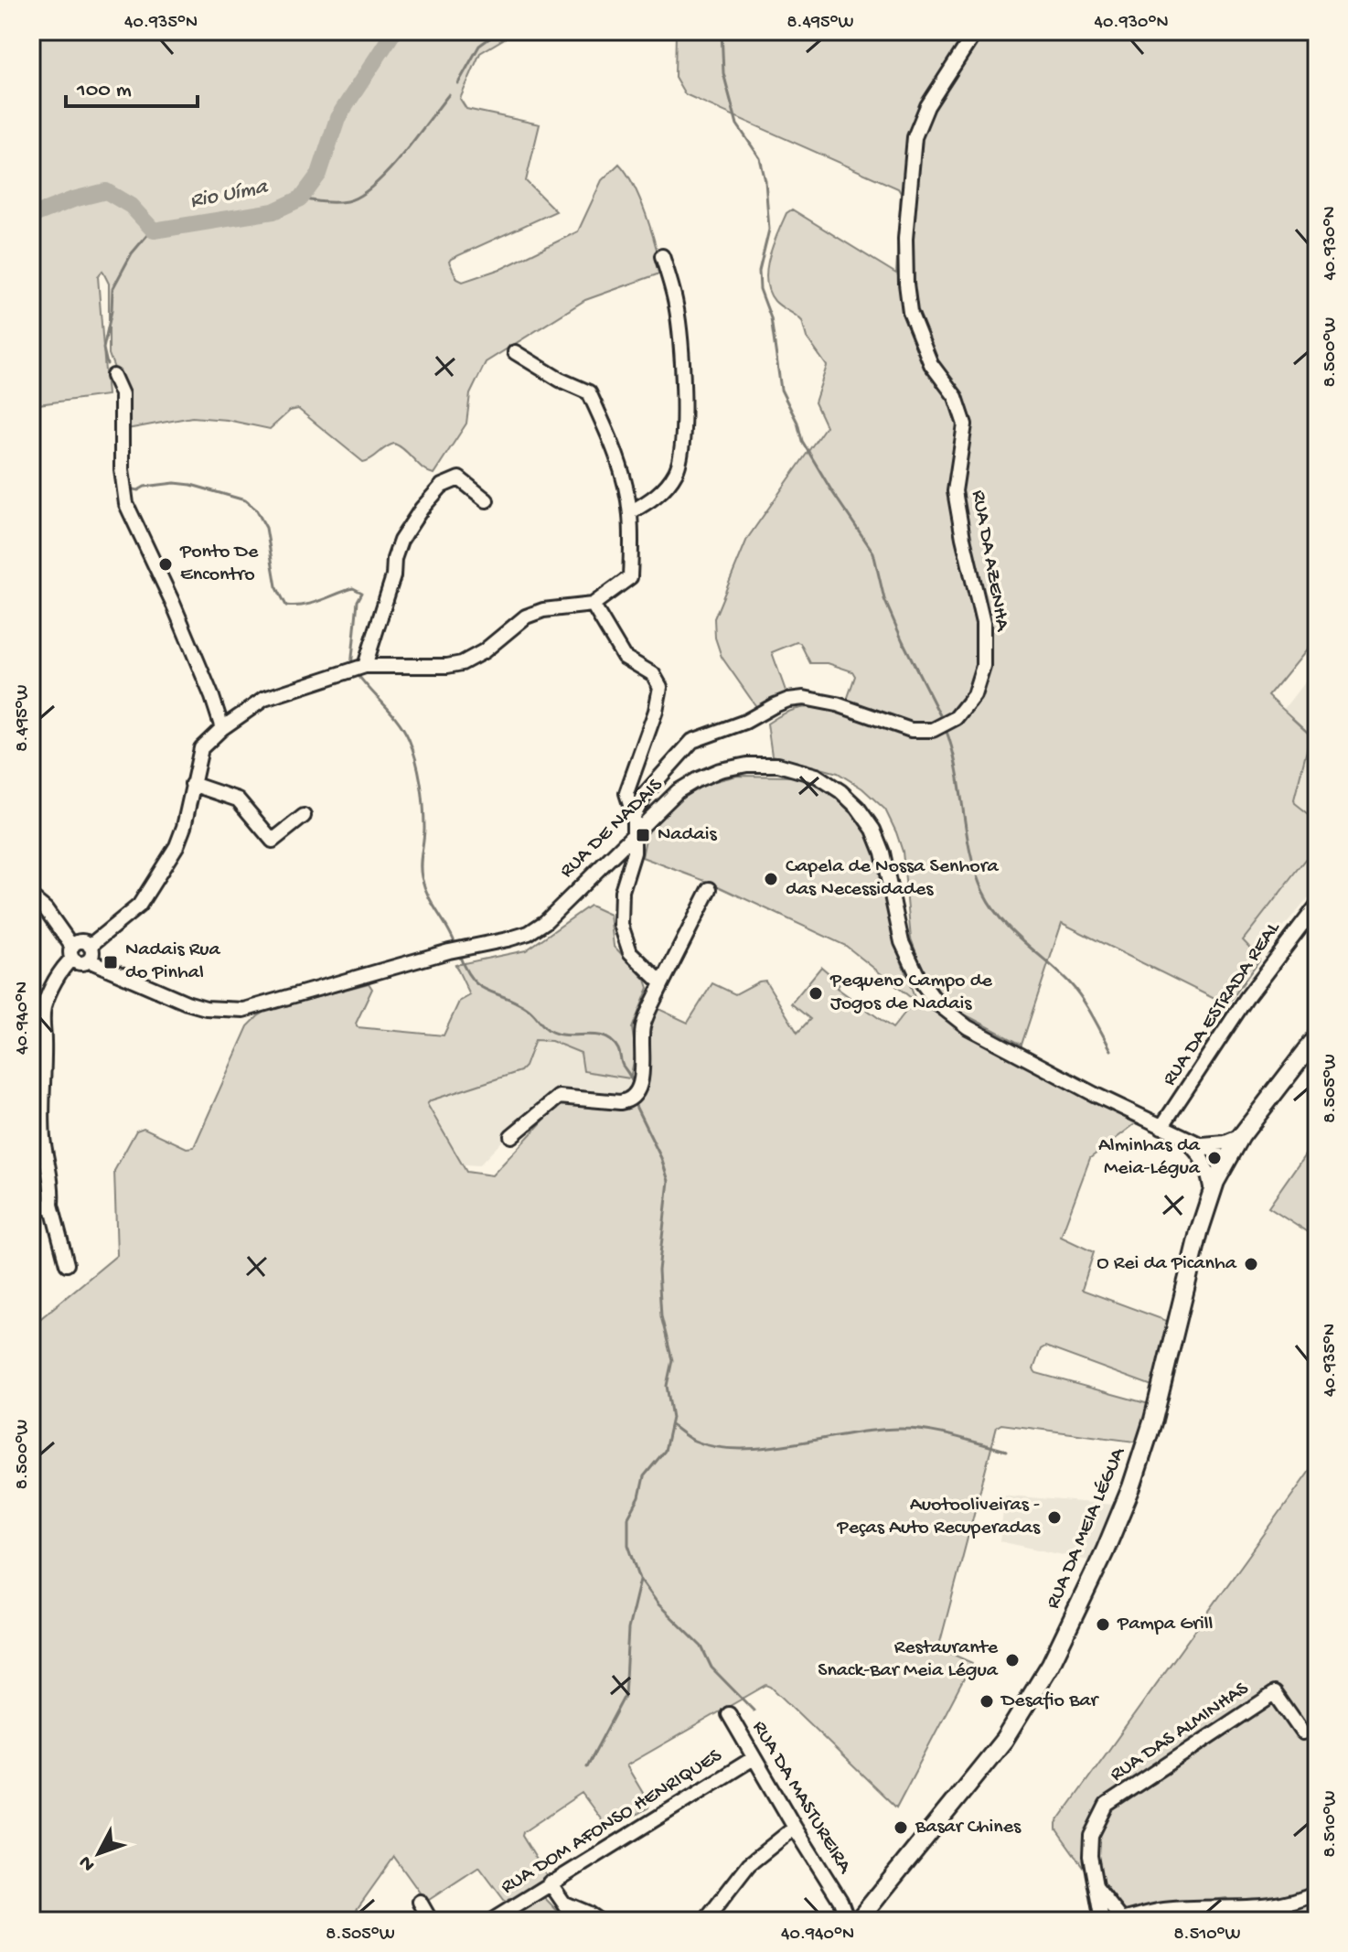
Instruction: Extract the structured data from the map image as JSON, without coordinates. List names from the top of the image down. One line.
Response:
{"streets":{"main road":["RUA DA MEIA LÉGUA"],"street":["RUA DA AZENHA","RUA DE NADAIS","RUA DA ESTRADA REAL","RUA DAS ALMINHAS","RUA DA MASTUREIRA","RUA DOM AFONSO HENRIQUES"]},"crossings":[["RUA DE NADAIS","RUA DA ESTRADA REAL"],["RUA DE NADAIS","RUA DA MEIA LÉGUA"],["RUA DA MEIA LÉGUA","RUA DA MASTUREIRA"],["RUA DA MASTUREIRA","RUA DOM AFONSO HENRIQUES"]],"water":["Rio Uíma"],"places":{"other":["Ponto De Encontro","Capela de Nossa Senhora das Necessidades","Pequeno Campo de Jogos de Nadais","Alminhas da Meia-Légua","O Rei da Picanha","Auotooliveiras - Peças Auto Recuperadas","Pampa Grill","Restaurante Snack-Bar Meia Légua","Desafio Bar","Basar Chines"],"transit":["Nadais","Nadais Rua do Pinhal"]},"scale_bar":"100 m","north":"bottom left","coordinates":["40.935°N","8.495°W","40.930°N","8.500°W","40.940°N","8.505°W","8.510°W"]}
